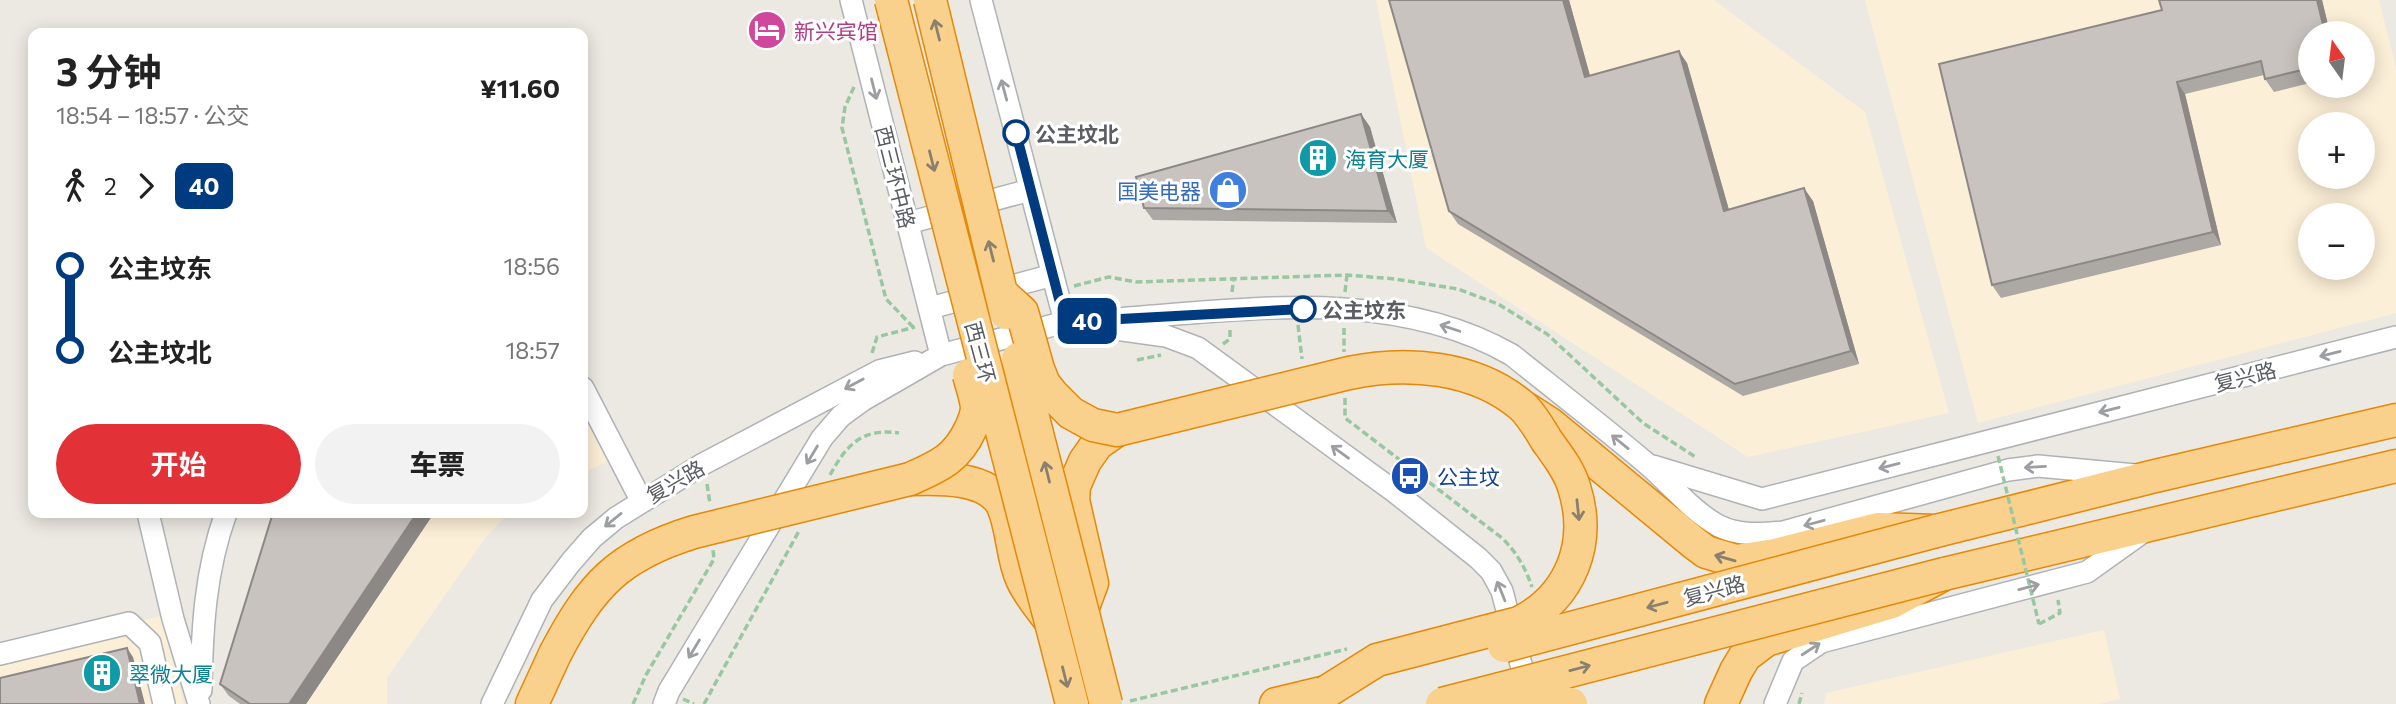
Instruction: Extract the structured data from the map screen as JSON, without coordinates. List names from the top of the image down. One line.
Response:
{"streets":{"highway":["西三环","复兴路"],"street":["西三环中路"]},"crossings":[["西三环中路","复兴路"]],"places":{"hotel":["新兴宾馆"],"other":["公主坟北","公主坟东"],"building":["海育大厦","翠微大厦"],"shop":["国美电器"],"bus stop":["公主坟"]},"lines":["bus line 40"],"north":"top","page":{"on_map":"40","map_buttons":["+","−"],"heading":["3 分钟","18:54 – 18:57 · 公交","¥11.60"],"legs":["2","40"],"list":[{"name":"公主坟东","value":"18:56"},{"name":"公主坟北","value":"18:57"}],"buttons":["开始","车票"]}}
